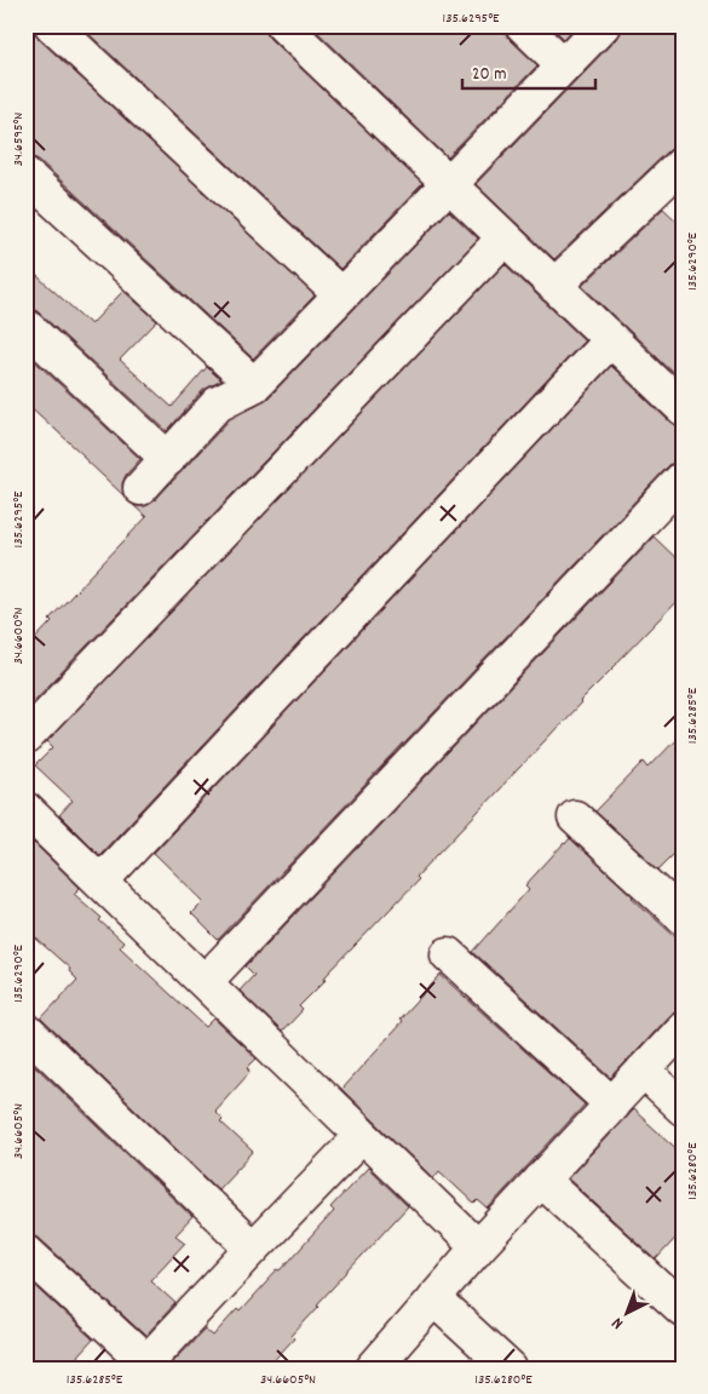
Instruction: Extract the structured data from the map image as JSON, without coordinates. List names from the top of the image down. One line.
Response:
{"scale_bar":"20 m","north":"bottom left","coordinates":["135.6295°E","34.6595°N","135.6290°E","34.6600°N","135.6285°E","34.6605°N","135.6280°E"]}
